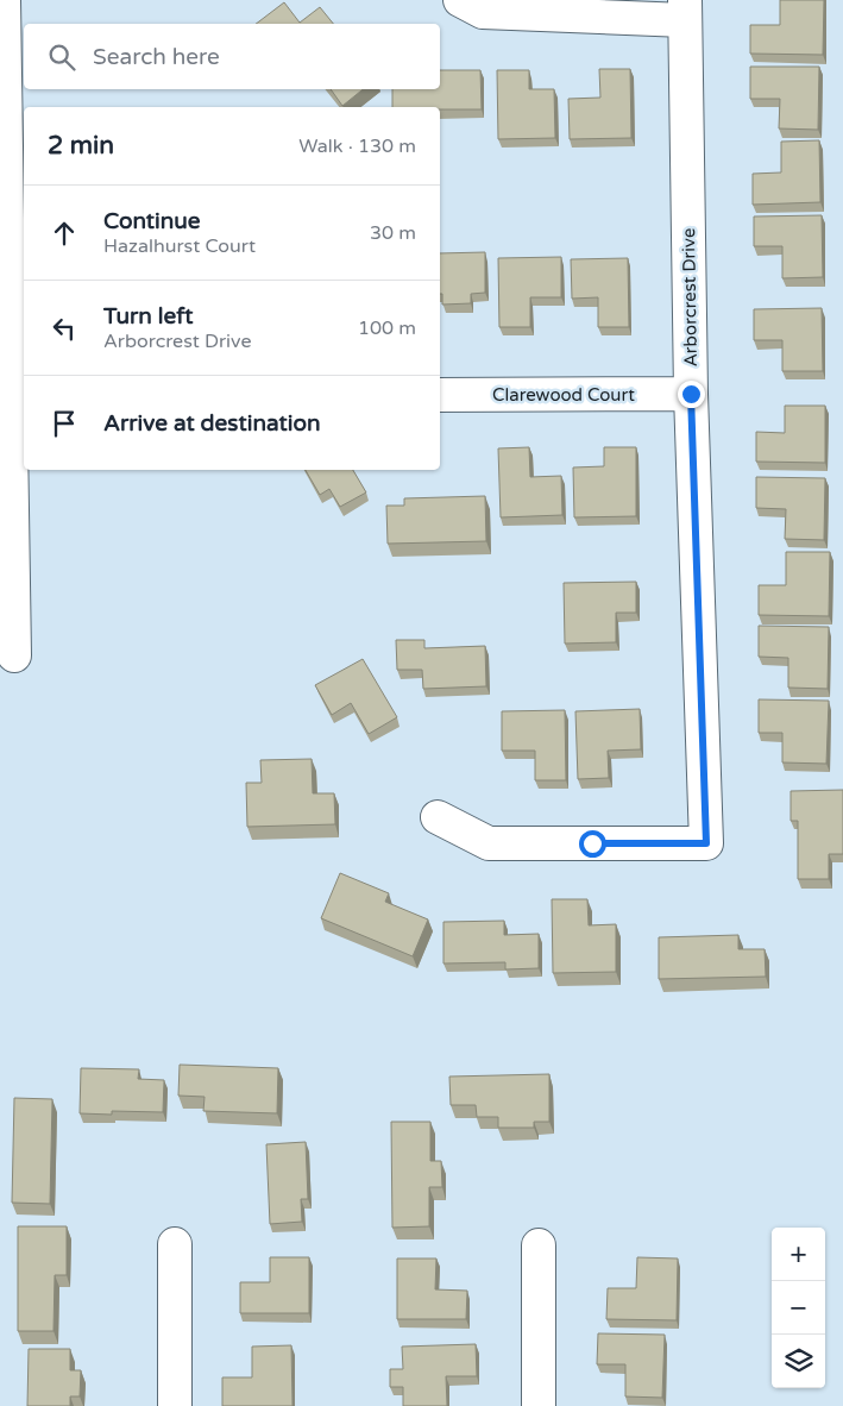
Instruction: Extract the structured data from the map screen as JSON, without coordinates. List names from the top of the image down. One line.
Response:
{"streets":{"street":["Arborcrest Drive","Clarewood Court"]},"crossings":[["Arborcrest Drive","Clarewood Court"]],"page":{"search":"Search here","heading":["2 min","Walk · 130 m"],"list":[["Continue","Hazalhurst Court","30 m"],["Turn left","Arborcrest Drive","100 m"],"Arrive at destination"],"map_buttons":["+","−"]}}
